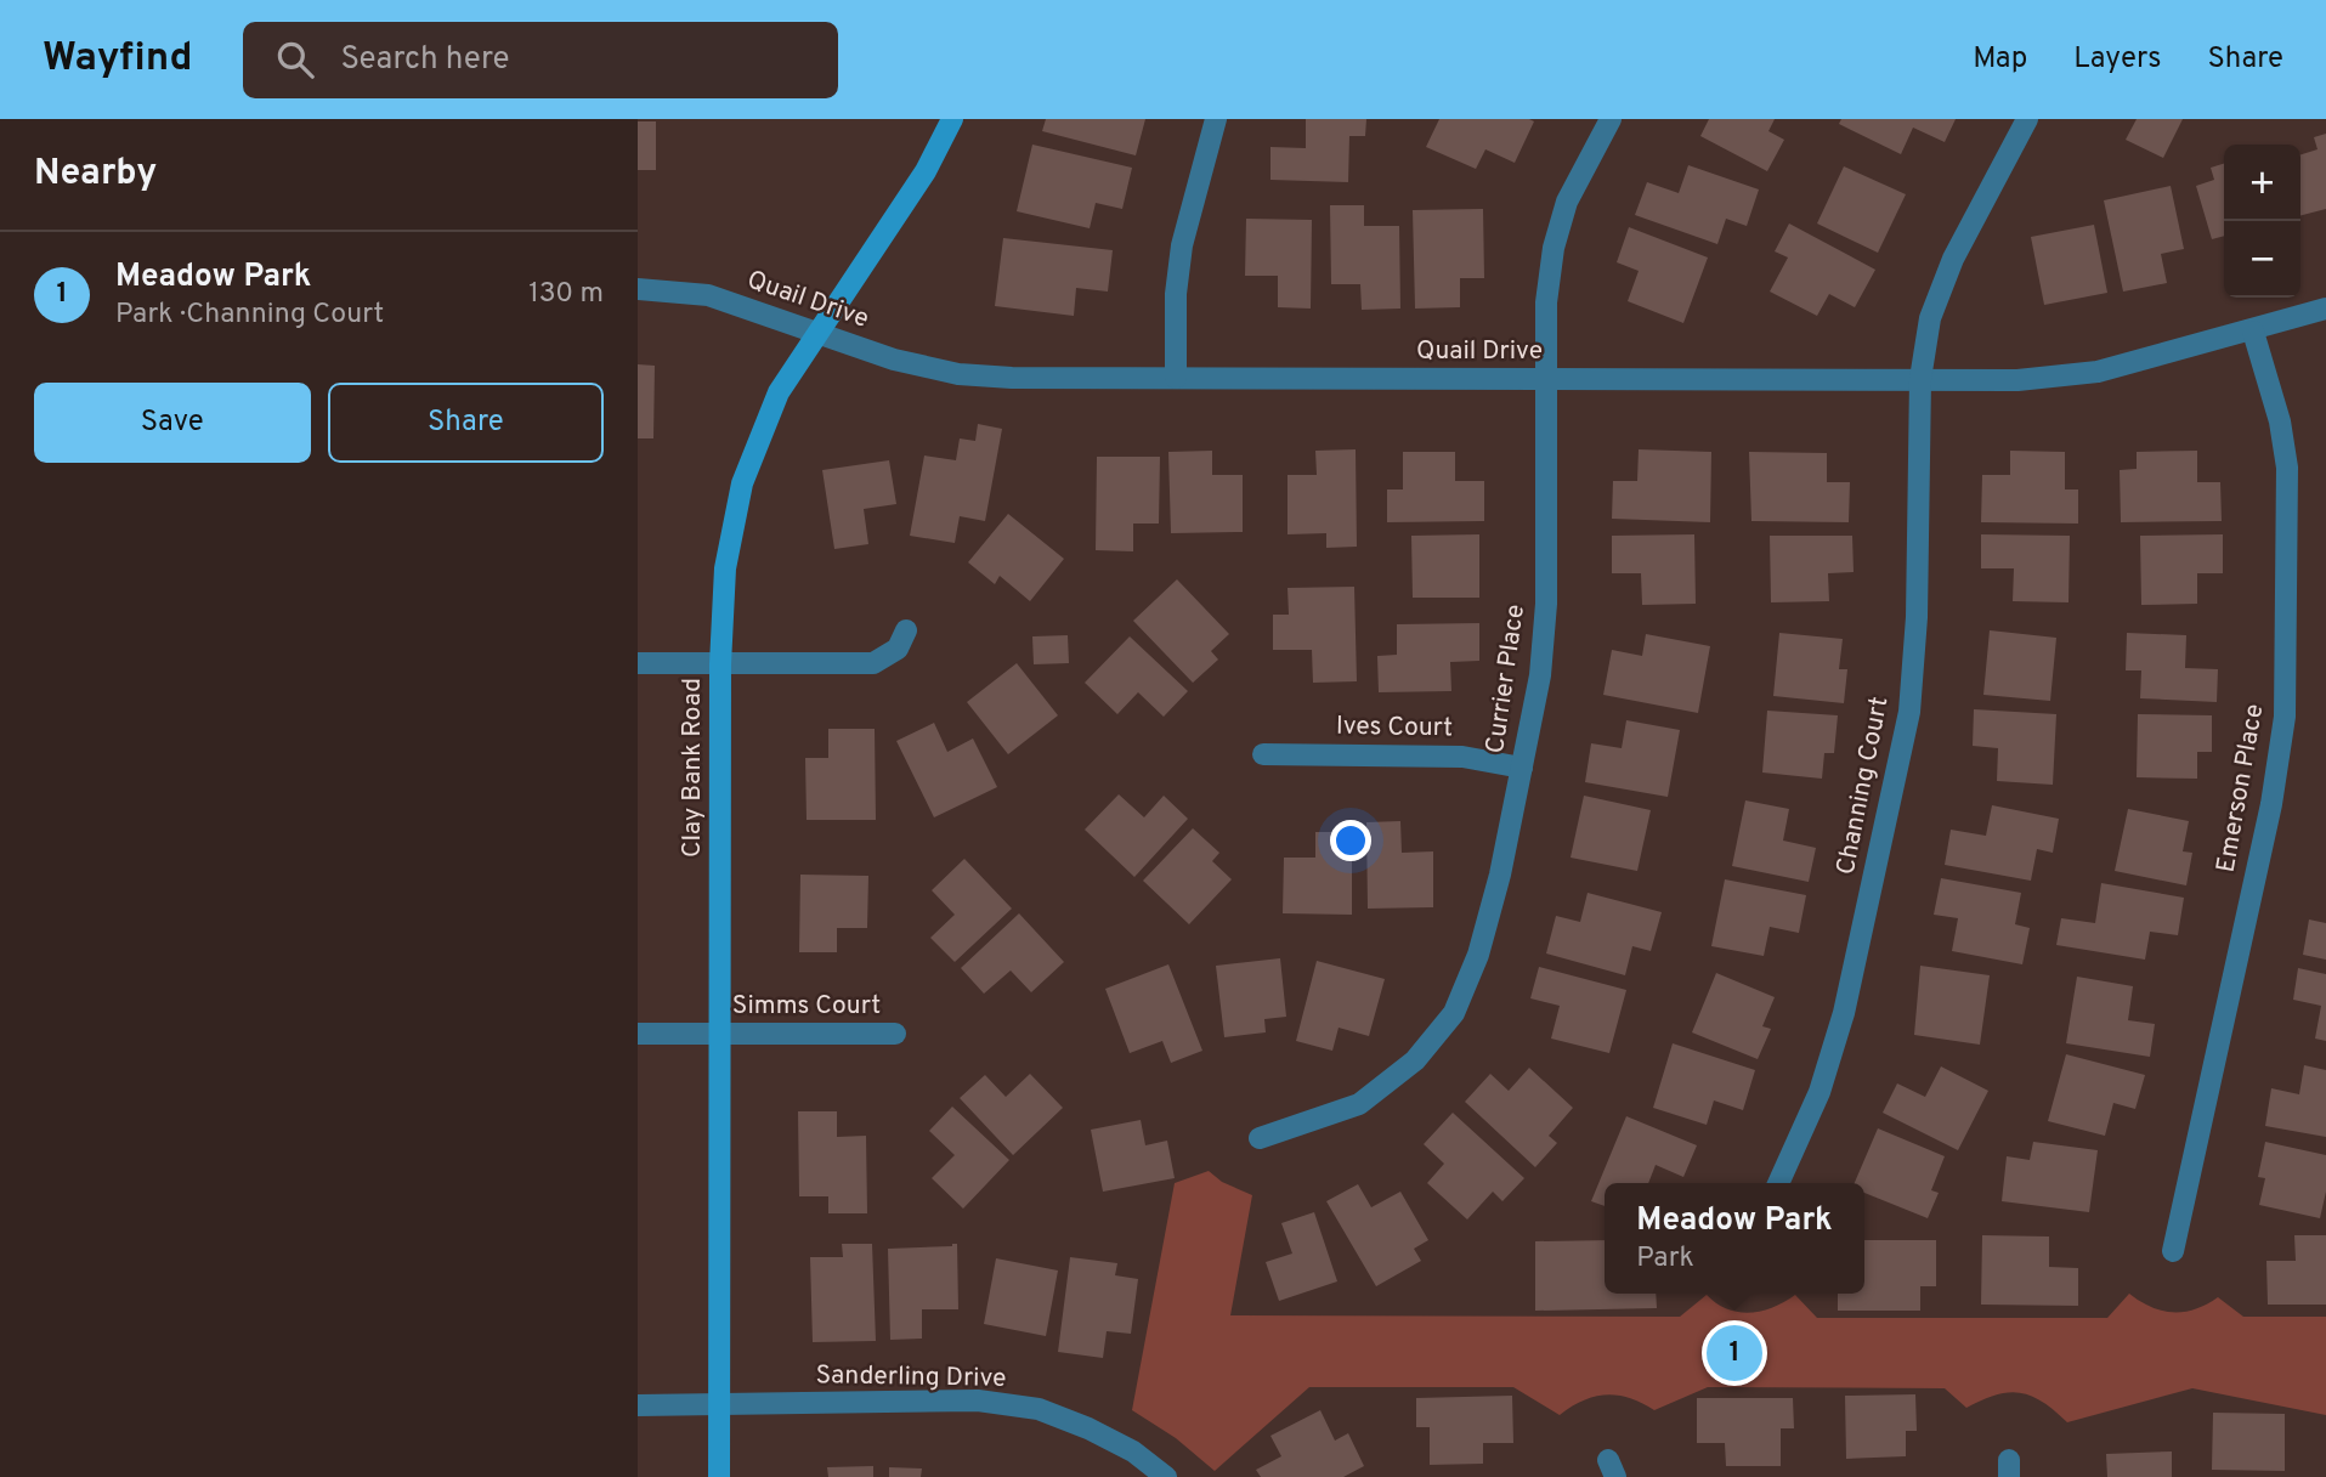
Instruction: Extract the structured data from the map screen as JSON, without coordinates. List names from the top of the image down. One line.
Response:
{"streets":{"street":["Quail Drive","Currier Place","Ives Court","Clay Bank Road","Channing Court","Emerson Place","Simms Court","Sanderling Drive"]},"crossings":[["Quail Drive","Currier Place"],["Quail Drive","Clay Bank Road"],["Quail Drive","Channing Court"],["Quail Drive","Emerson Place"],["Currier Place","Ives Court"],["Clay Bank Road","Simms Court"],["Clay Bank Road","Sanderling Drive"]],"page":{"header":"Wayfind","search":"Search here","nav":["Map","Layers","Share"],"heading":"Nearby","map_buttons":["+","−"],"list":[{"mark":"1","name":"Meadow Park","note":"Park · Channing Court","value":"130 m"}],"buttons":["Save","Share"],"popup":["Meadow Park","Park"],"pins":"1"}}
